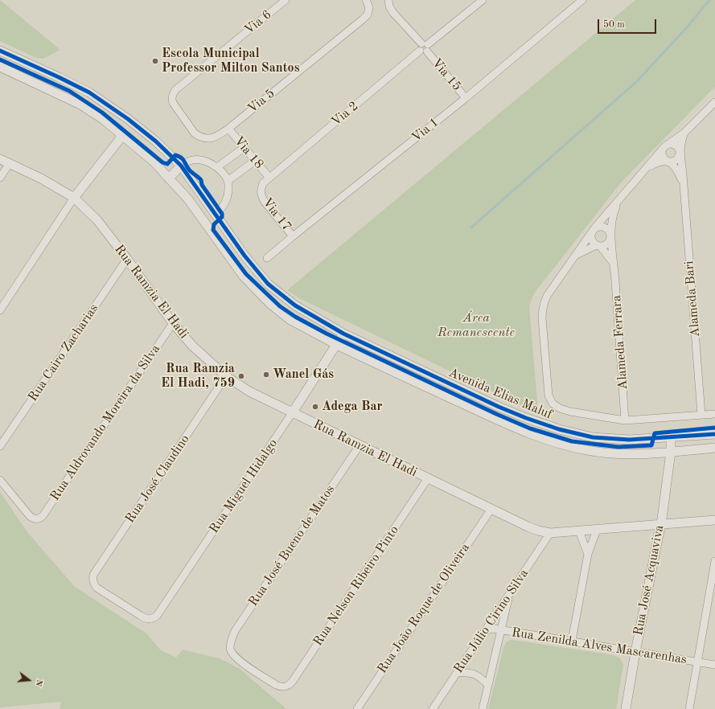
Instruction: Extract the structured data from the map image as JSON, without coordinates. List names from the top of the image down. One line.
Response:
{"streets":{"street":["Via 6","Via 15","Via 5","Via 2","Via 1","Via 18","Via 17","Rua Ramzia El Hadi","Alameda Bari","Alameda Ferrara","Rua Cairo Zacharias","Avenida Elias Maluf","Rua Aldrovando Moreira da Silva","Rua José Claudino","Rua Miguel Hidalgo","Rua José Bueno de Matos","Rua José Acquaviva","Rua Nelson Ribeiro Pinto","Rua João Roque de Oliveira","Rua Júlio Cirino Silva","Rua Zenilda Alves Mascarenhas"]},"crossings":[["Via 6","Via 5"],["Via 15","Via 2"],["Via 15","Via 1"],["Via 5","Via 18"],["Via 2","Via 18"],["Via 2","Via 17"],["Via 1","Via 17"],["Via 18","Via 17"],["Rua Ramzia El Hadi","Rua Cairo Zacharias"],["Rua Ramzia El Hadi","Rua Aldrovando Moreira da Silva"],["Rua Ramzia El Hadi","Rua José Claudino"],["Rua Ramzia El Hadi","Rua Miguel Hidalgo"],["Rua Ramzia El Hadi","Rua José Bueno de Matos"],["Rua Ramzia El Hadi","Rua José Acquaviva"],["Rua Ramzia El Hadi","Rua Nelson Ribeiro Pinto"],["Rua Ramzia El Hadi","Rua João Roque de Oliveira"],["Rua Ramzia El Hadi","Rua Júlio Cirino Silva"],["Avenida Elias Maluf","Rua Miguel Hidalgo"],["Avenida Elias Maluf","Rua José Acquaviva"],["Rua José Claudino","Rua Miguel Hidalgo"],["Rua José Bueno de Matos","Rua Nelson Ribeiro Pinto"],["Rua José Acquaviva","Rua Zenilda Alves Mascarenhas"],["Rua Júlio Cirino Silva","Rua Zenilda Alves Mascarenhas"]],"parks":["Área Remanescente"],"places":["Escola Municipal Professor Milton Santos","Wanel Gás","Rua Ramzia El Hadi, 759","Adega Bar"],"scale_bar":"50 m","north":"right"}
